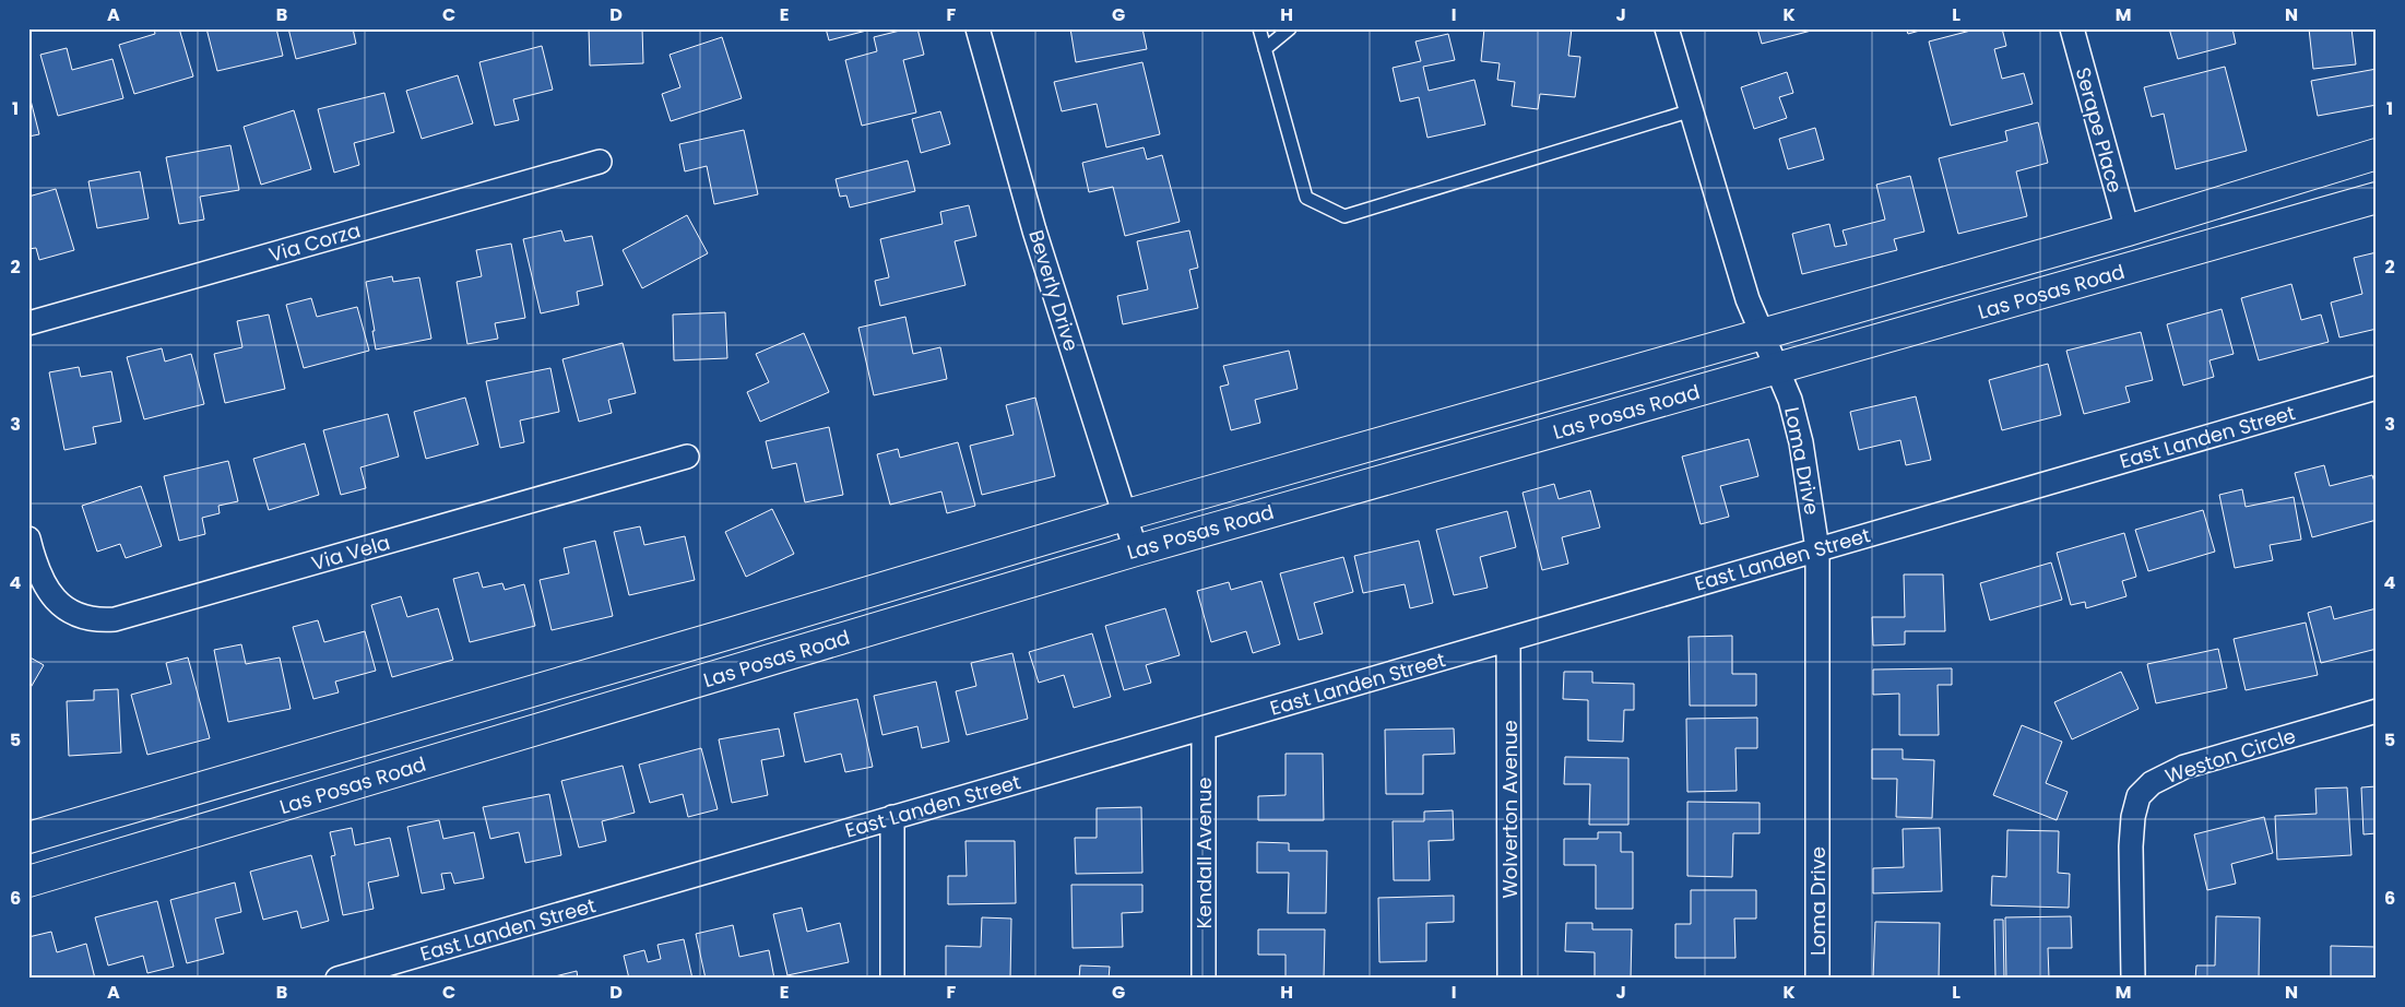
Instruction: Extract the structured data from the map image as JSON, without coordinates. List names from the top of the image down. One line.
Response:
{"streets":{"main road":["Las Posas Road"],"street":["Serape Place","Via Corza","Beverly Drive","East Landen Street","Loma Drive","Via Vela","Weston Circle","Wolverton Avenue","Kendall Avenue"]},"crossings":[["Serape Place","Las Posas Road"],["Beverly Drive","Las Posas Road"],["Las Posas Road","Loma Drive"],["East Landen Street","Loma Drive"],["East Landen Street","Wolverton Avenue"],["East Landen Street","Kendall Avenue"]],"grid":{"columns":["A","B","C","D","E","F","G","H","I","J","K","L","M","N"],"rows":["1","2","3","4","5","6"]}}
